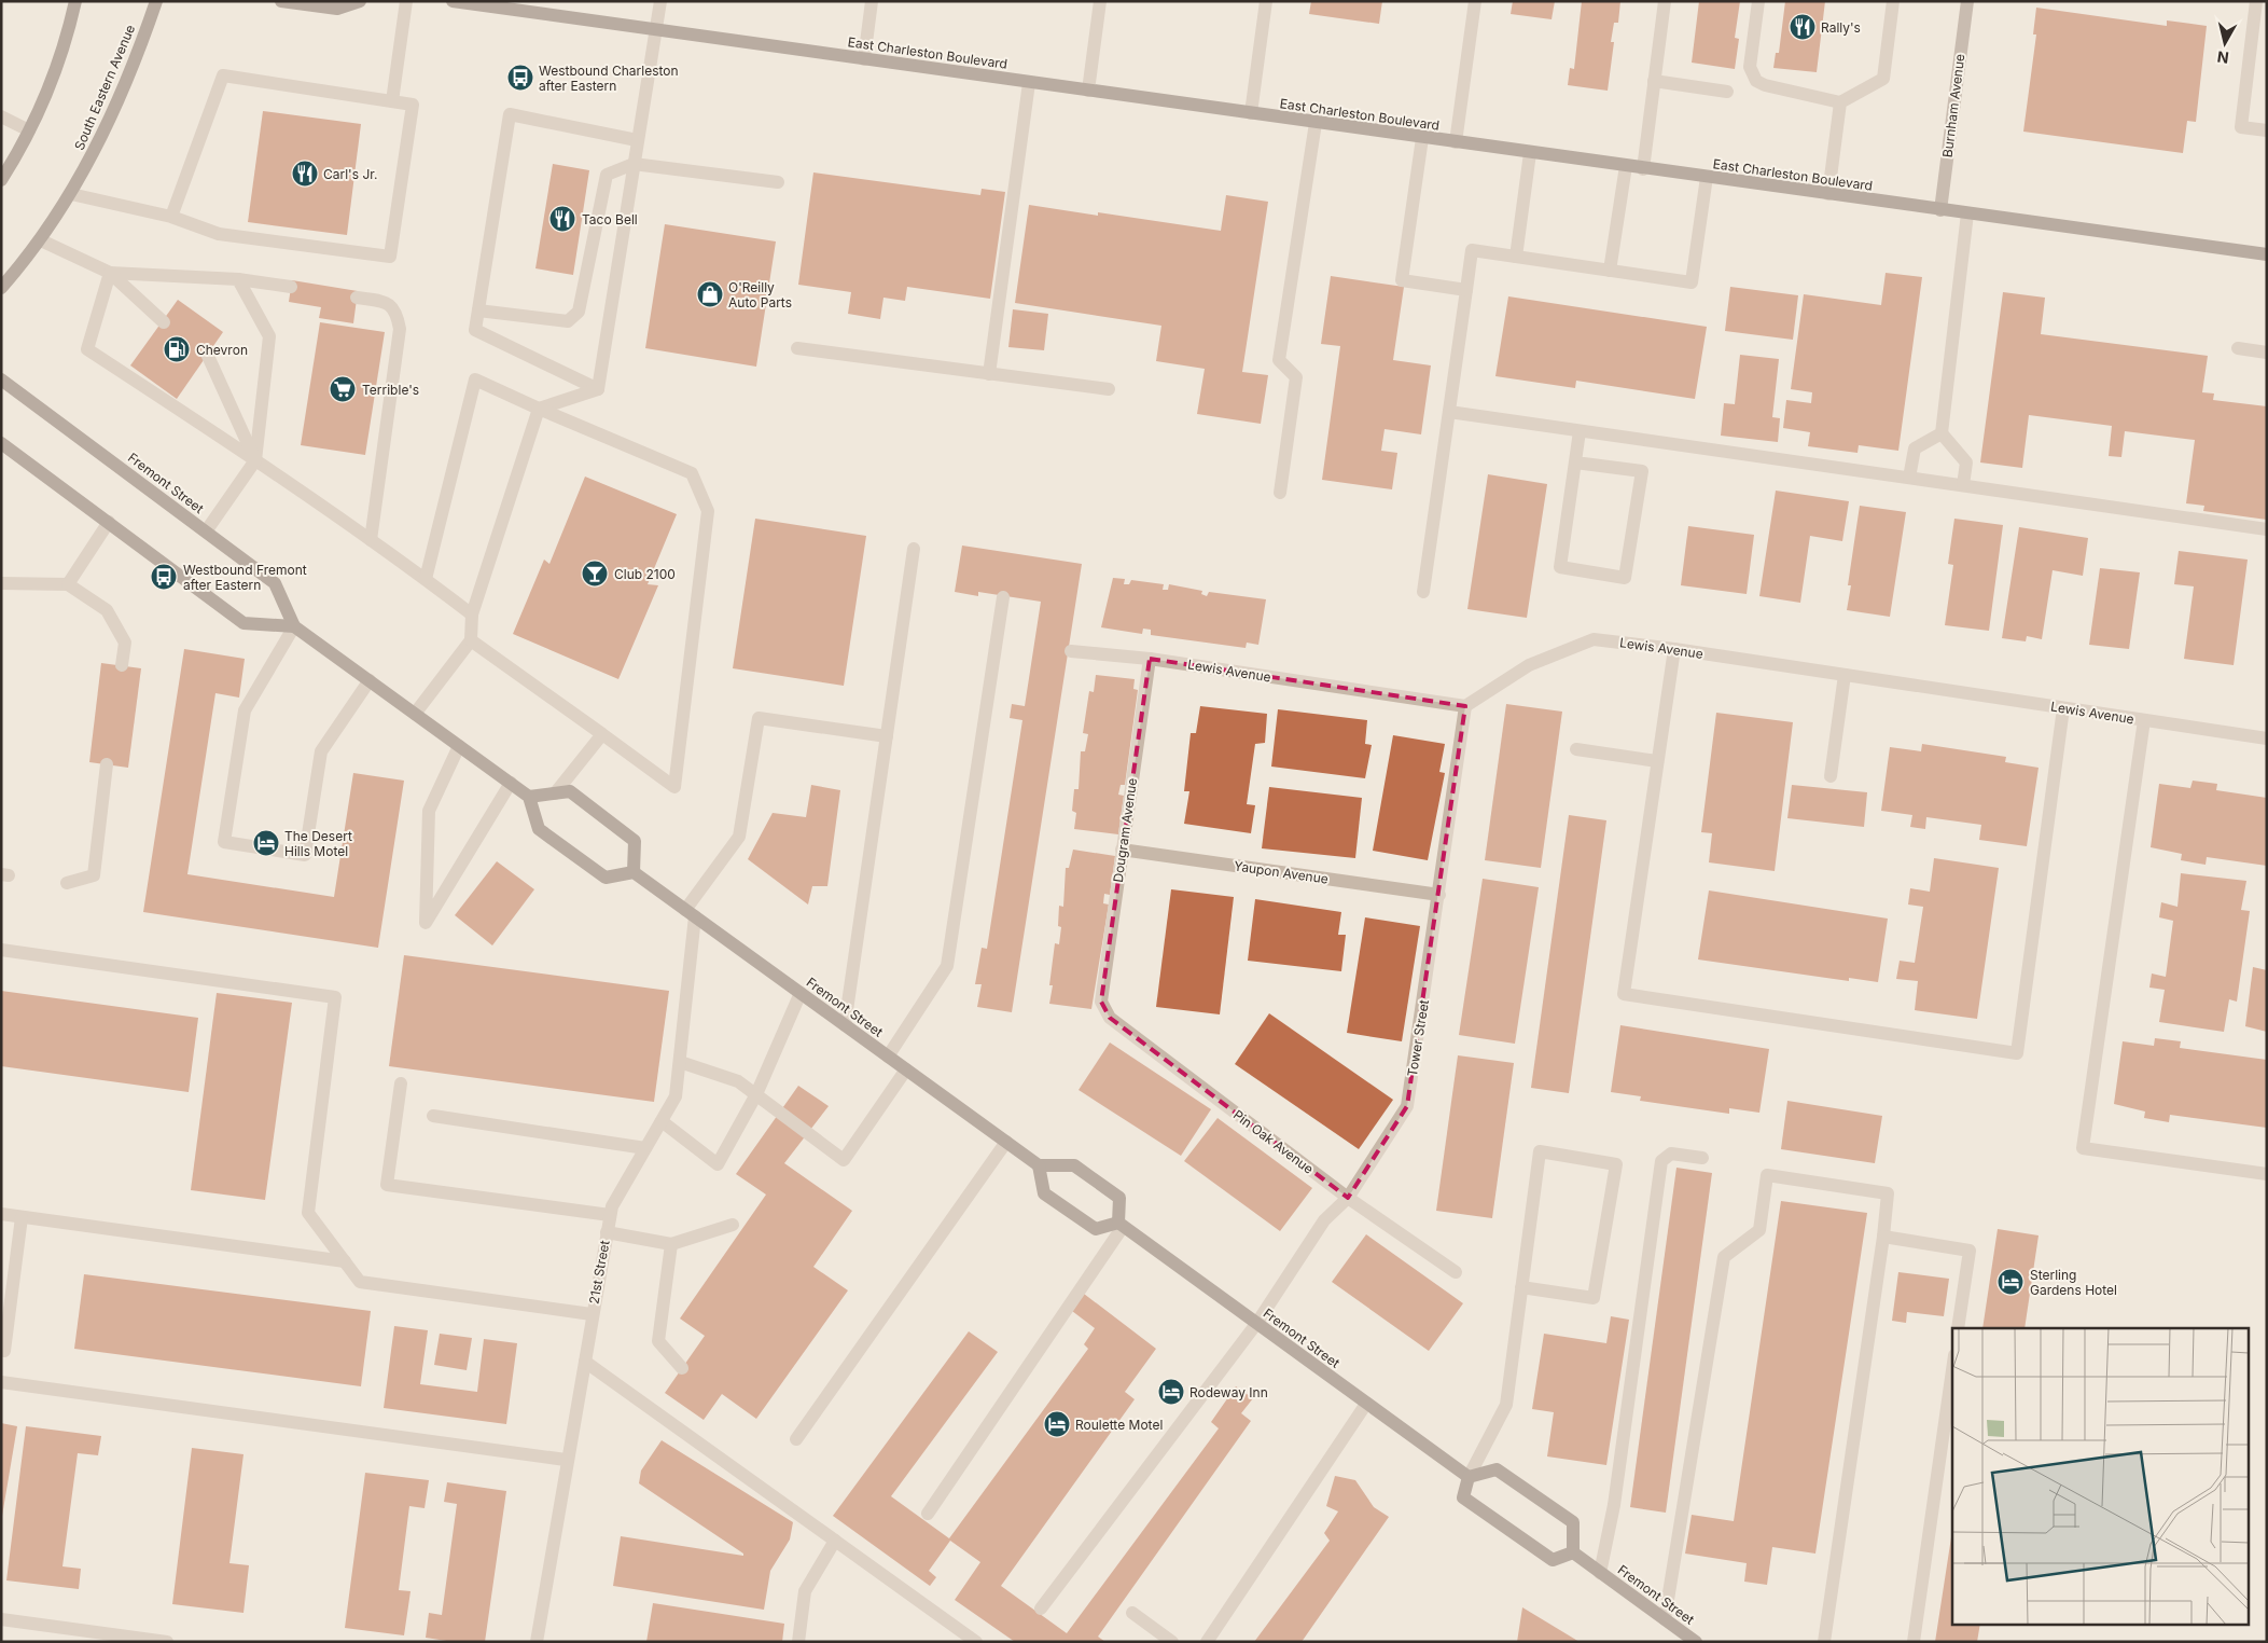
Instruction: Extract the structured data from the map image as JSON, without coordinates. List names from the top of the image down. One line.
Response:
{"streets":{"main road":["East Charleston Boulevard","South Eastern Avenue","Fremont Street"],"street":["Burnham Avenue","Lewis Avenue","Dougram Avenue","Yaupon Avenue","Tower Street","Pin Oak Avenue","21st Street"]},"crossings":[["East Charleston Boulevard","Burnham Avenue"],["Fremont Street","Tower Street"],["Fremont Street","21st Street"],["Lewis Avenue","Dougram Avenue"],["Lewis Avenue","Tower Street"],["Dougram Avenue","Yaupon Avenue"],["Dougram Avenue","Pin Oak Avenue"],["Yaupon Avenue","Tower Street"],["Tower Street","Pin Oak Avenue"]],"places":{"restaurant":["Rally's","Carl's Jr.","Taco Bell"],"bus stop":["Westbound Charleston after Eastern","Westbound Fremont after Eastern"],"shop":["O'Reilly Auto Parts"],"fuel station":["Chevron"],"supermarket":["Terrible's"],"bar":["Club 2100"],"hotel":["The Desert Hills Motel","Sterling Gardens Hotel","Rodeway Inn","Roulette Motel"]},"north":"bottom"}
